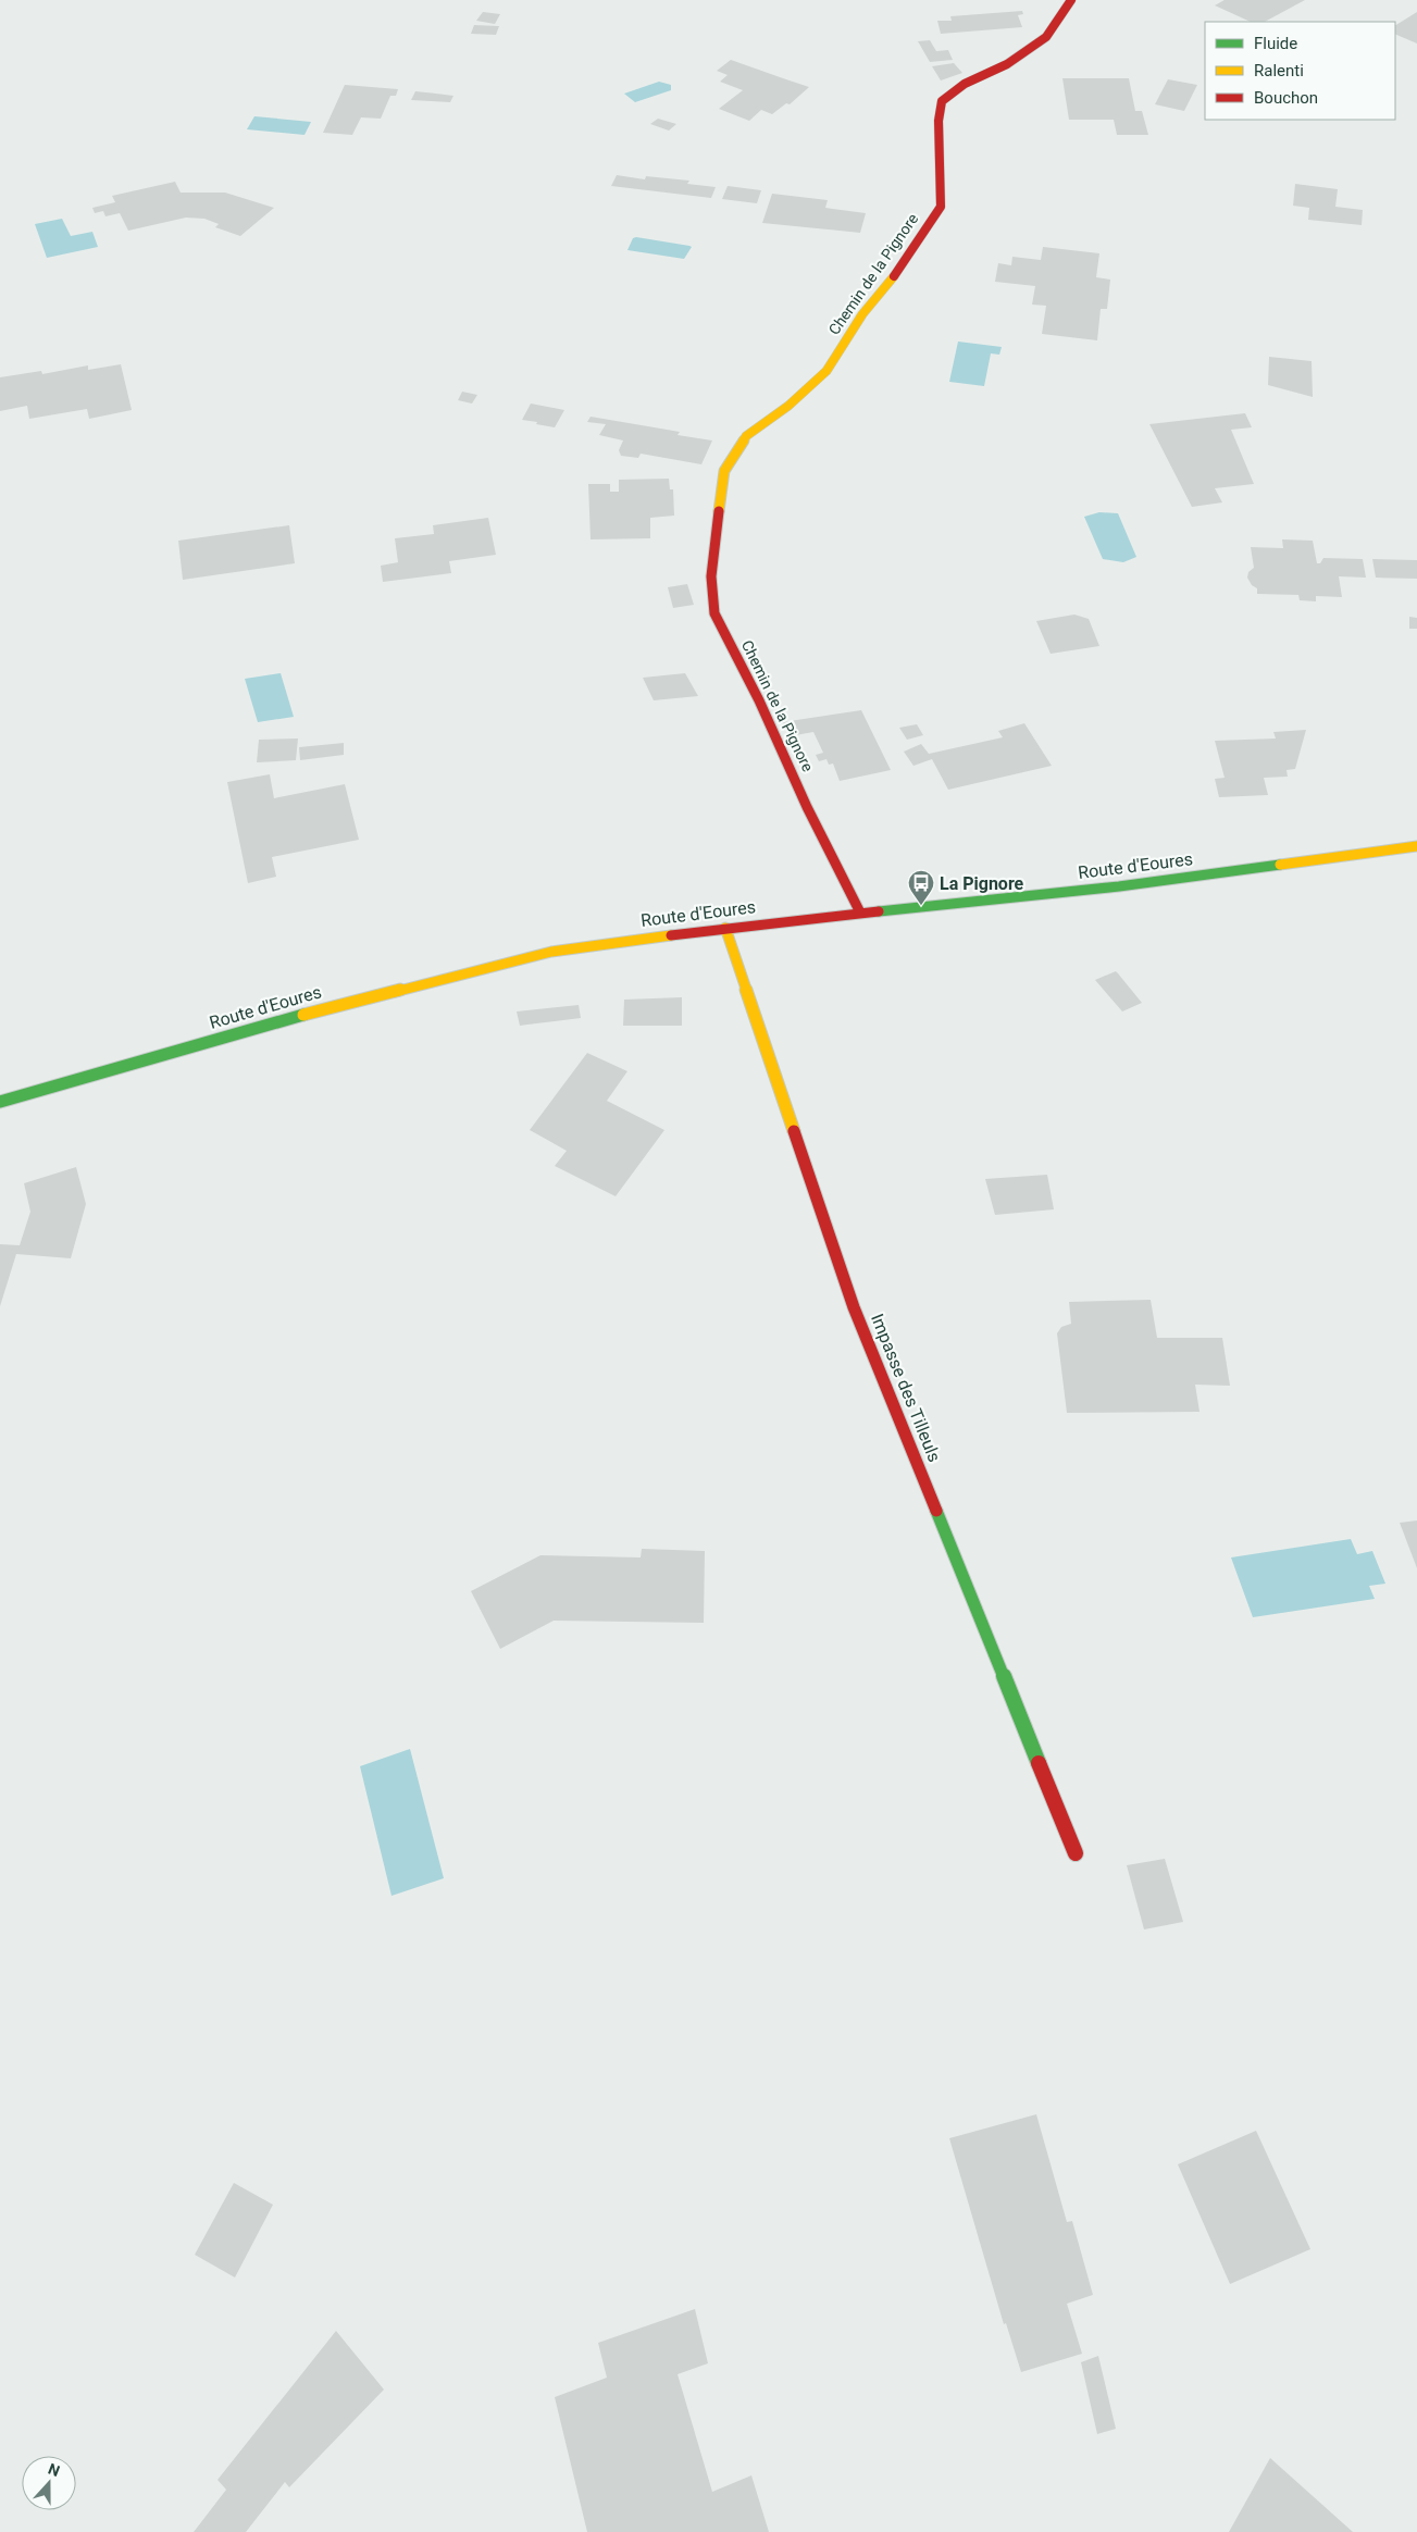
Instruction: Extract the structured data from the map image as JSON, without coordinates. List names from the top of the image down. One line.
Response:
{"streets":{"street":["Chemin de la Pignore","Route d'Eoures","Impasse des Tilleuls"]},"crossings":[["Chemin de la Pignore","Route d'Eoures"],["Route d'Eoures","Impasse des Tilleuls"]],"places":{"bus stop":["La Pignore"]},"legend":["Fluide","Ralenti","Bouchon"],"north":"top"}
